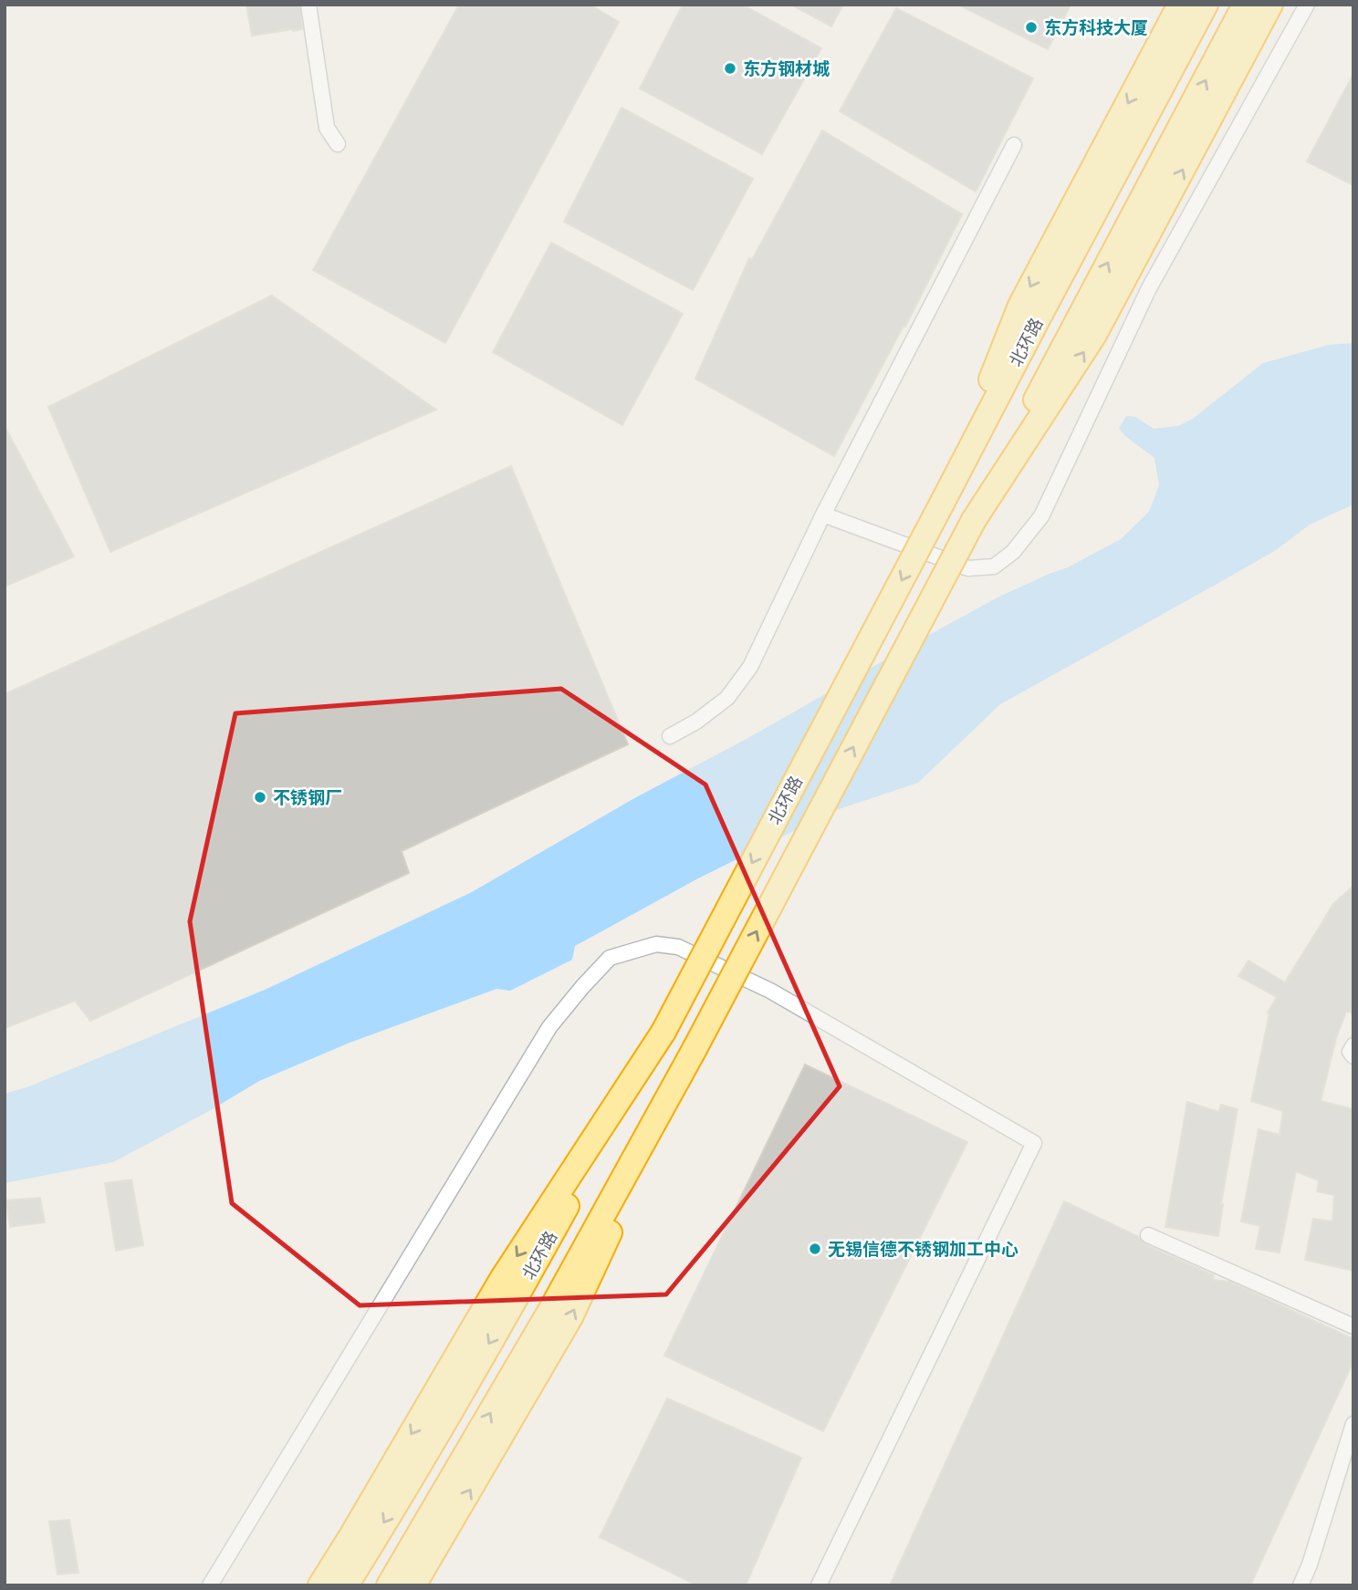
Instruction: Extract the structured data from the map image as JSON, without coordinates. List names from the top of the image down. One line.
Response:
{"streets":{"highway":["北环路"]},"places":["东方科技大厦","东方钢材城","不锈钢厂","无锡信德不锈钢加工中心"]}
